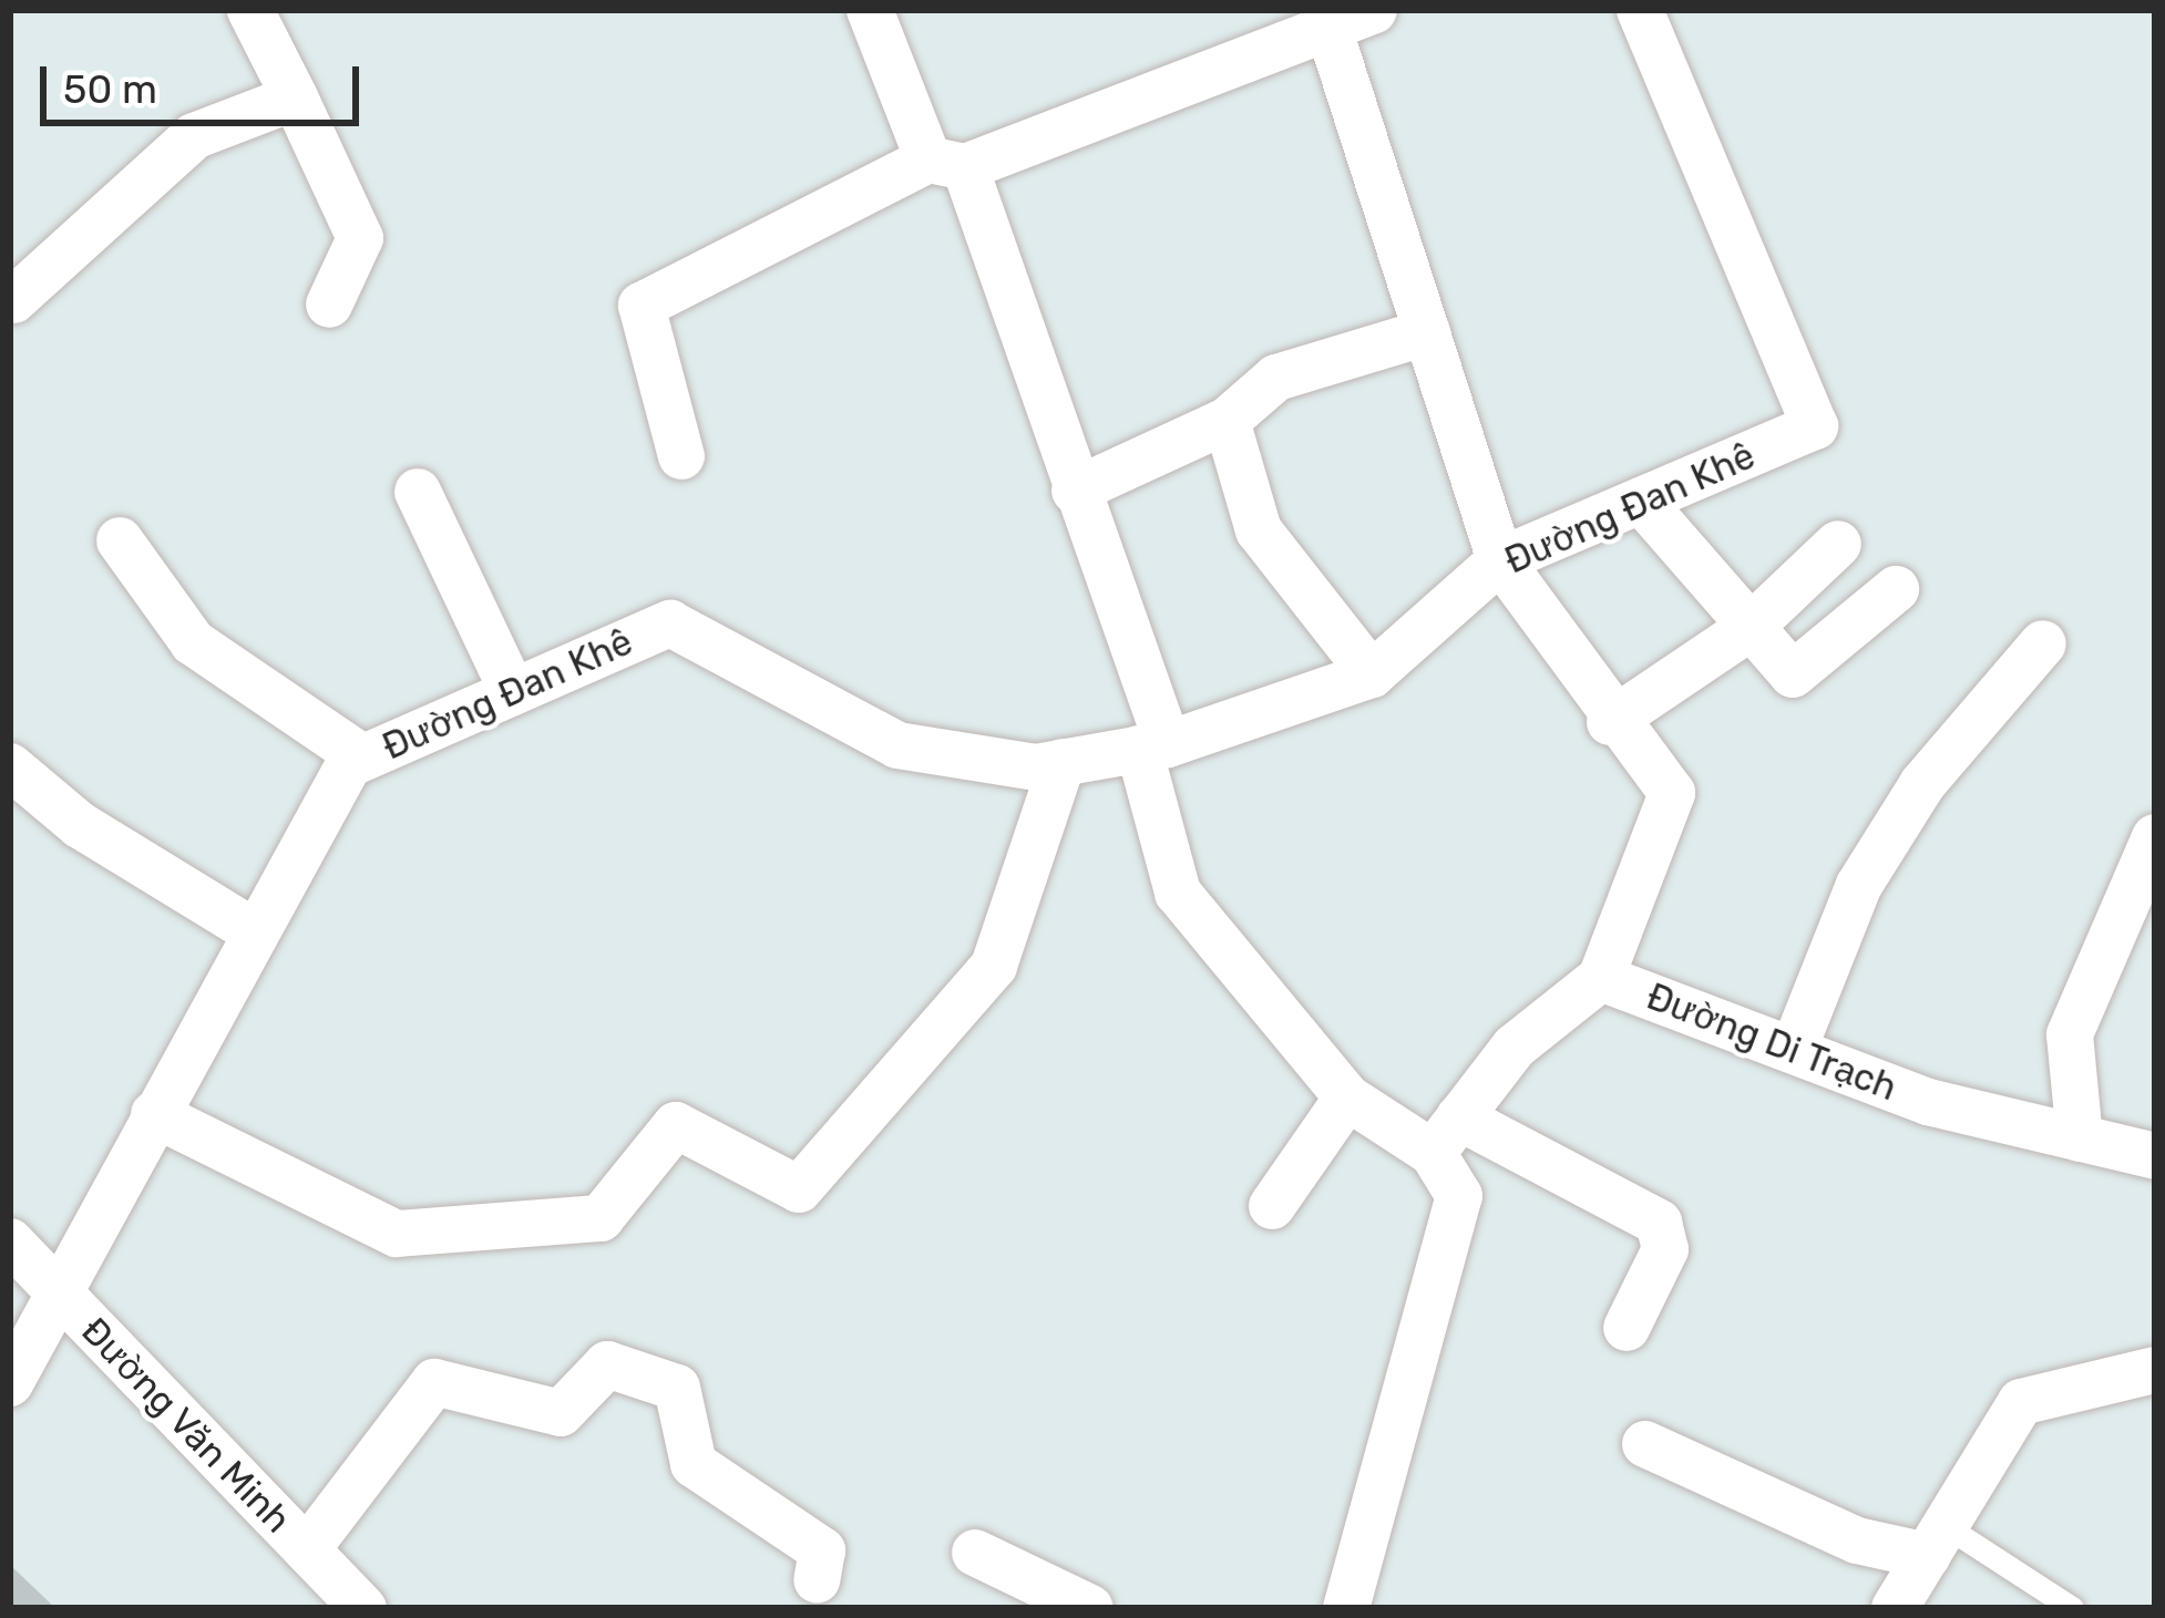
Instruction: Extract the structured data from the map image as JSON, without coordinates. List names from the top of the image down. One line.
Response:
{"streets":{"street":["Đường Đan Khê","Đường Di Trạch","Đường Văn Minh"]},"crossings":[["Đường Đan Khê","Đường Di Trạch"],["Đường Đan Khê","Đường Văn Minh"]],"scale_bar":"50 m"}
